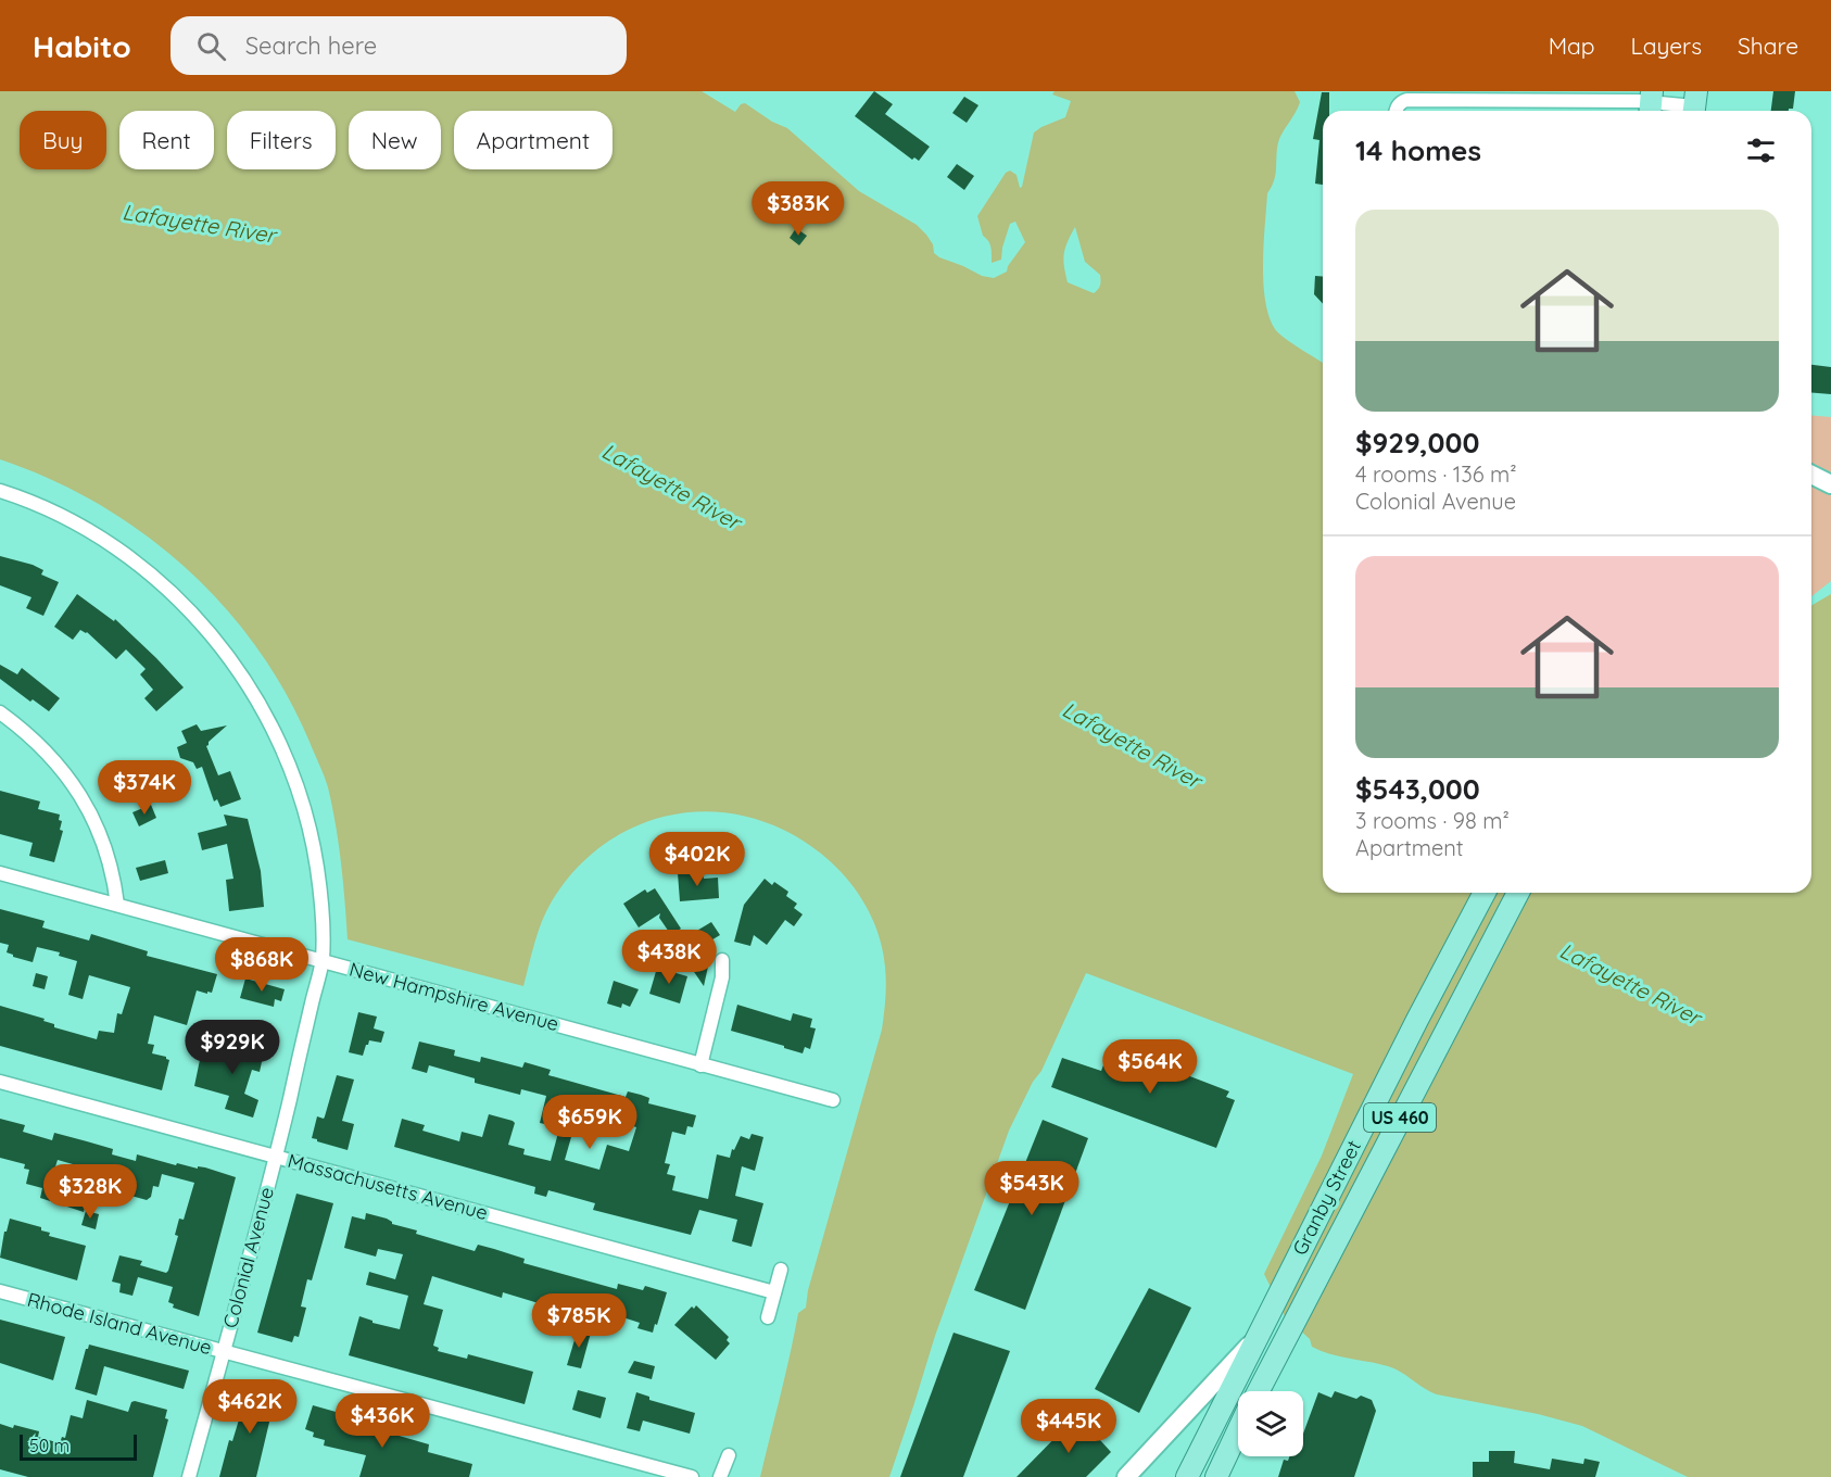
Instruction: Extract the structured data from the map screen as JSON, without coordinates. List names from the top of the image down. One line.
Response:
{"streets":{"main road":["US 460","Granby Street"],"street":["New Hampshire Avenue","Massachusetts Avenue","Colonial Avenue","Rhode Island Avenue"]},"crossings":[["New Hampshire Avenue","Colonial Avenue"],["Massachusetts Avenue","Colonial Avenue"],["Colonial Avenue","Rhode Island Avenue"]],"water":["Lafayette River"],"scale_bar":"50 m","page":{"header":"Habito","search":"Search here","nav":["Map","Layers","Share"],"chip":["Buy","Rent","Filters","New","Apartment"],"heading":"14 homes","price":["$383K","$374K","$402K","$438K","$868K","$929K","$564K","$659K","$543K","$328K","$785K","$462K","$436K","$445K"],"list":[{"name":"$929,000","note":"4 rooms · 136 m² · Colonial Avenue"},{"name":"$543,000","note":"3 rooms · 98 m² · Apartment"}],"scale":"50 m"}}
